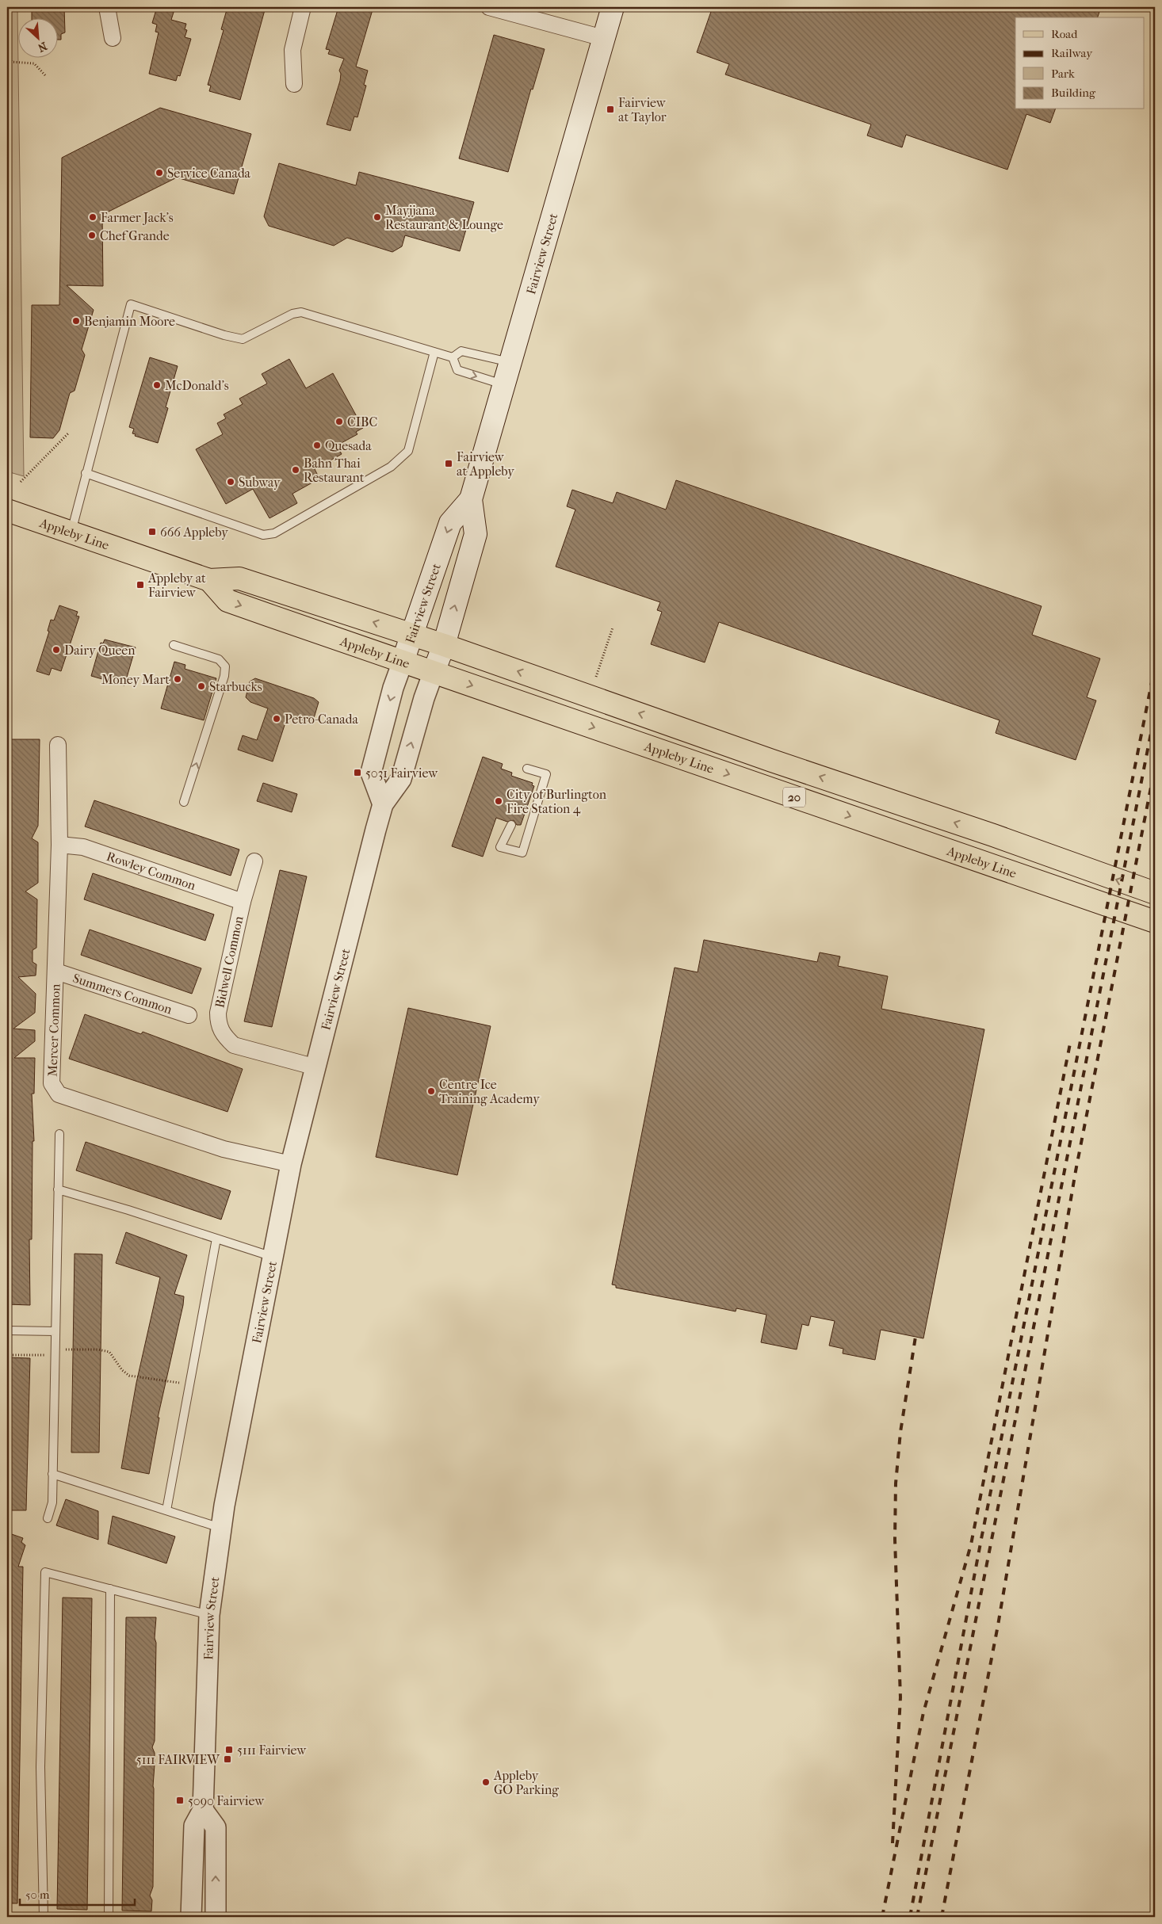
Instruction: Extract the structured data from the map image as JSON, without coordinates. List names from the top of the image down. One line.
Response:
{"streets":{"main road":["Fairview Street","Appleby Line","20"],"street":["Rowley Common","Bidwell Common","Summers Common","Mercer Common"]},"crossings":[["Fairview Street","Appleby Line"],["Fairview Street","Bidwell Common"],["Fairview Street","Mercer Common"],["Rowley Common","Bidwell Common"],["Rowley Common","Mercer Common"],["Summers Common","Mercer Common"]],"places":{"transit":["Fairview at Taylor","Fairview at Appleby","666 Appleby","Appleby at Fairview","5031 Fairview","5111 Fairview","5111 FAIRVIEW","5090 Fairview"],"other":["Service Canada","Farmer Jack's","Mayjjana Restaurant & Lounge","Chef Grande","Benjamin Moore","McDonald's","CIBC","Quesada","Bahn Thai Restaurant","Subway","Dairy Queen","Money Mart","Starbucks","Petro-Canada","City of Burlington Fire Station 4","Centre Ice Training Academy","Appleby GO Parking"]},"legend":["Road","Railway","Park","Building"],"scale_bar":"50 m","north":"bottom right"}
